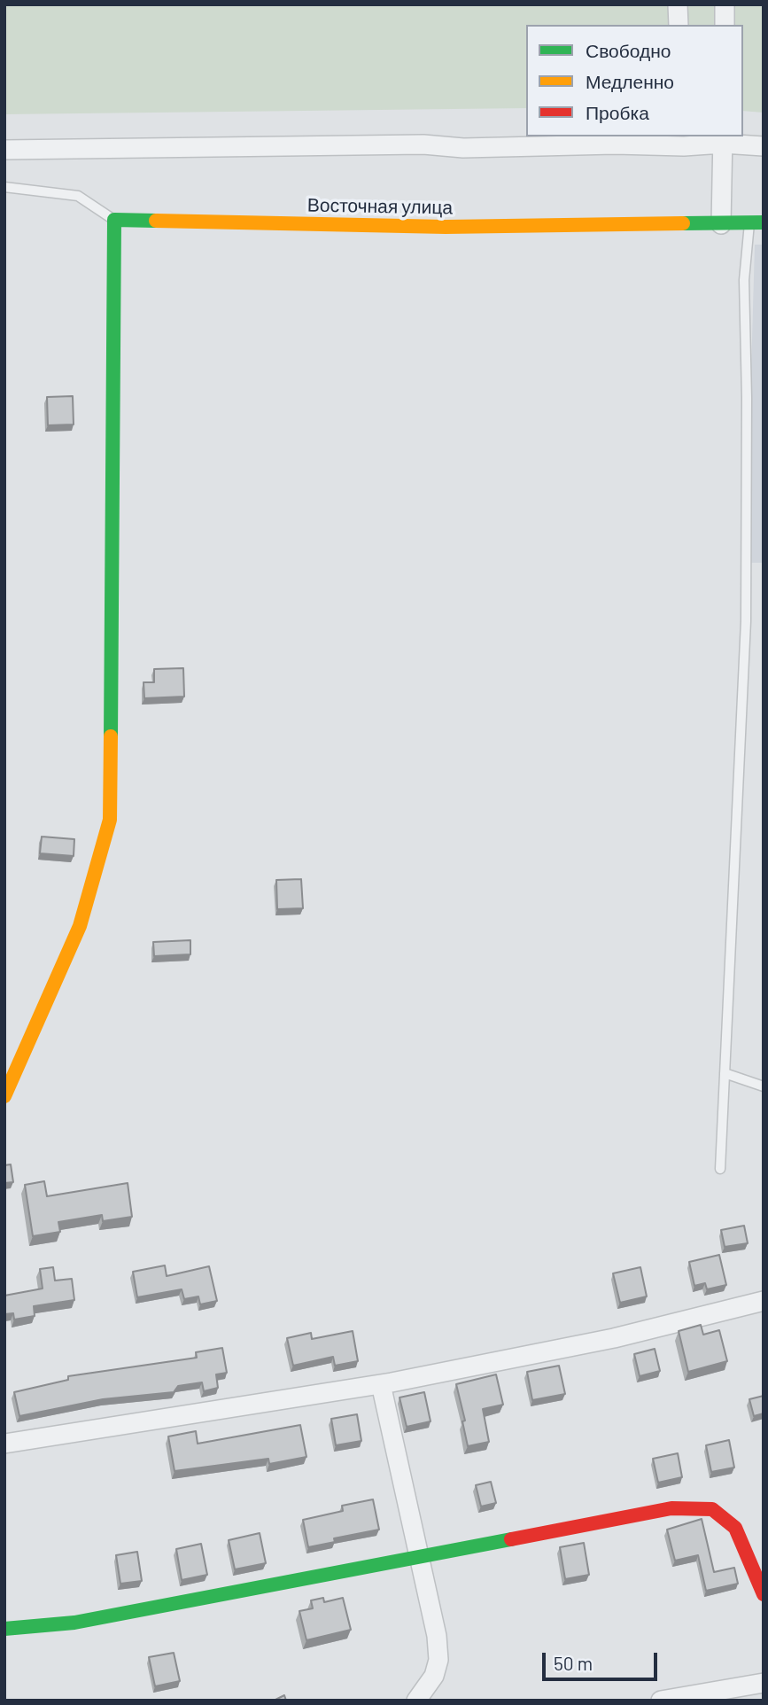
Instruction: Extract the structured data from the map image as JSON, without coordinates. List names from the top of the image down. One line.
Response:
{"streets":{"street":["Восточная улица"]},"legend":["Свободно","Медленно","Пробка"],"scale_bar":"50 m"}
